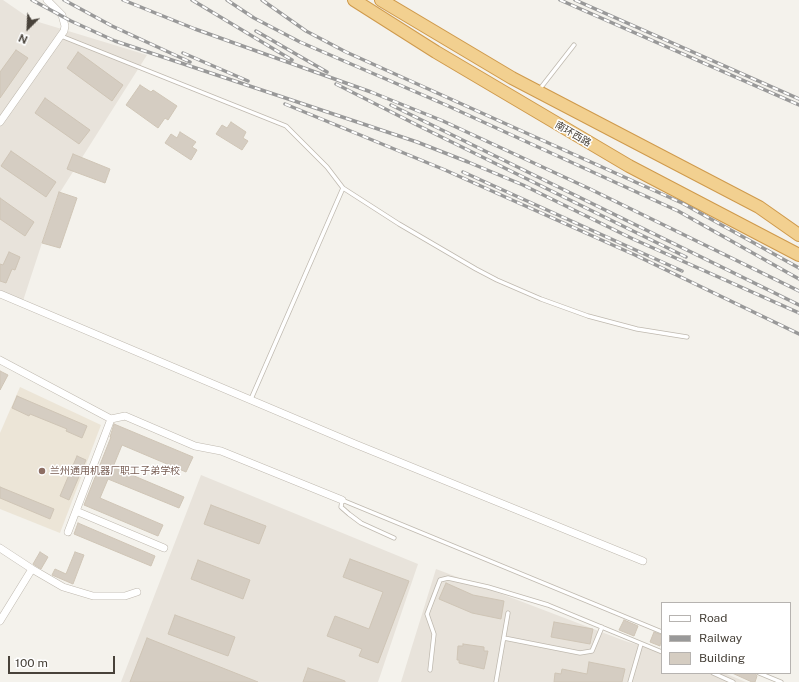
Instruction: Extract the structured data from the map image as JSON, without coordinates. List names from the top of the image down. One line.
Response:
{"streets":{"highway":["南环西路"]},"places":["兰州通用机器厂职工子弟学校"],"legend":["Road","Railway","Building"],"scale_bar":"100 m","north":"bottom left"}
